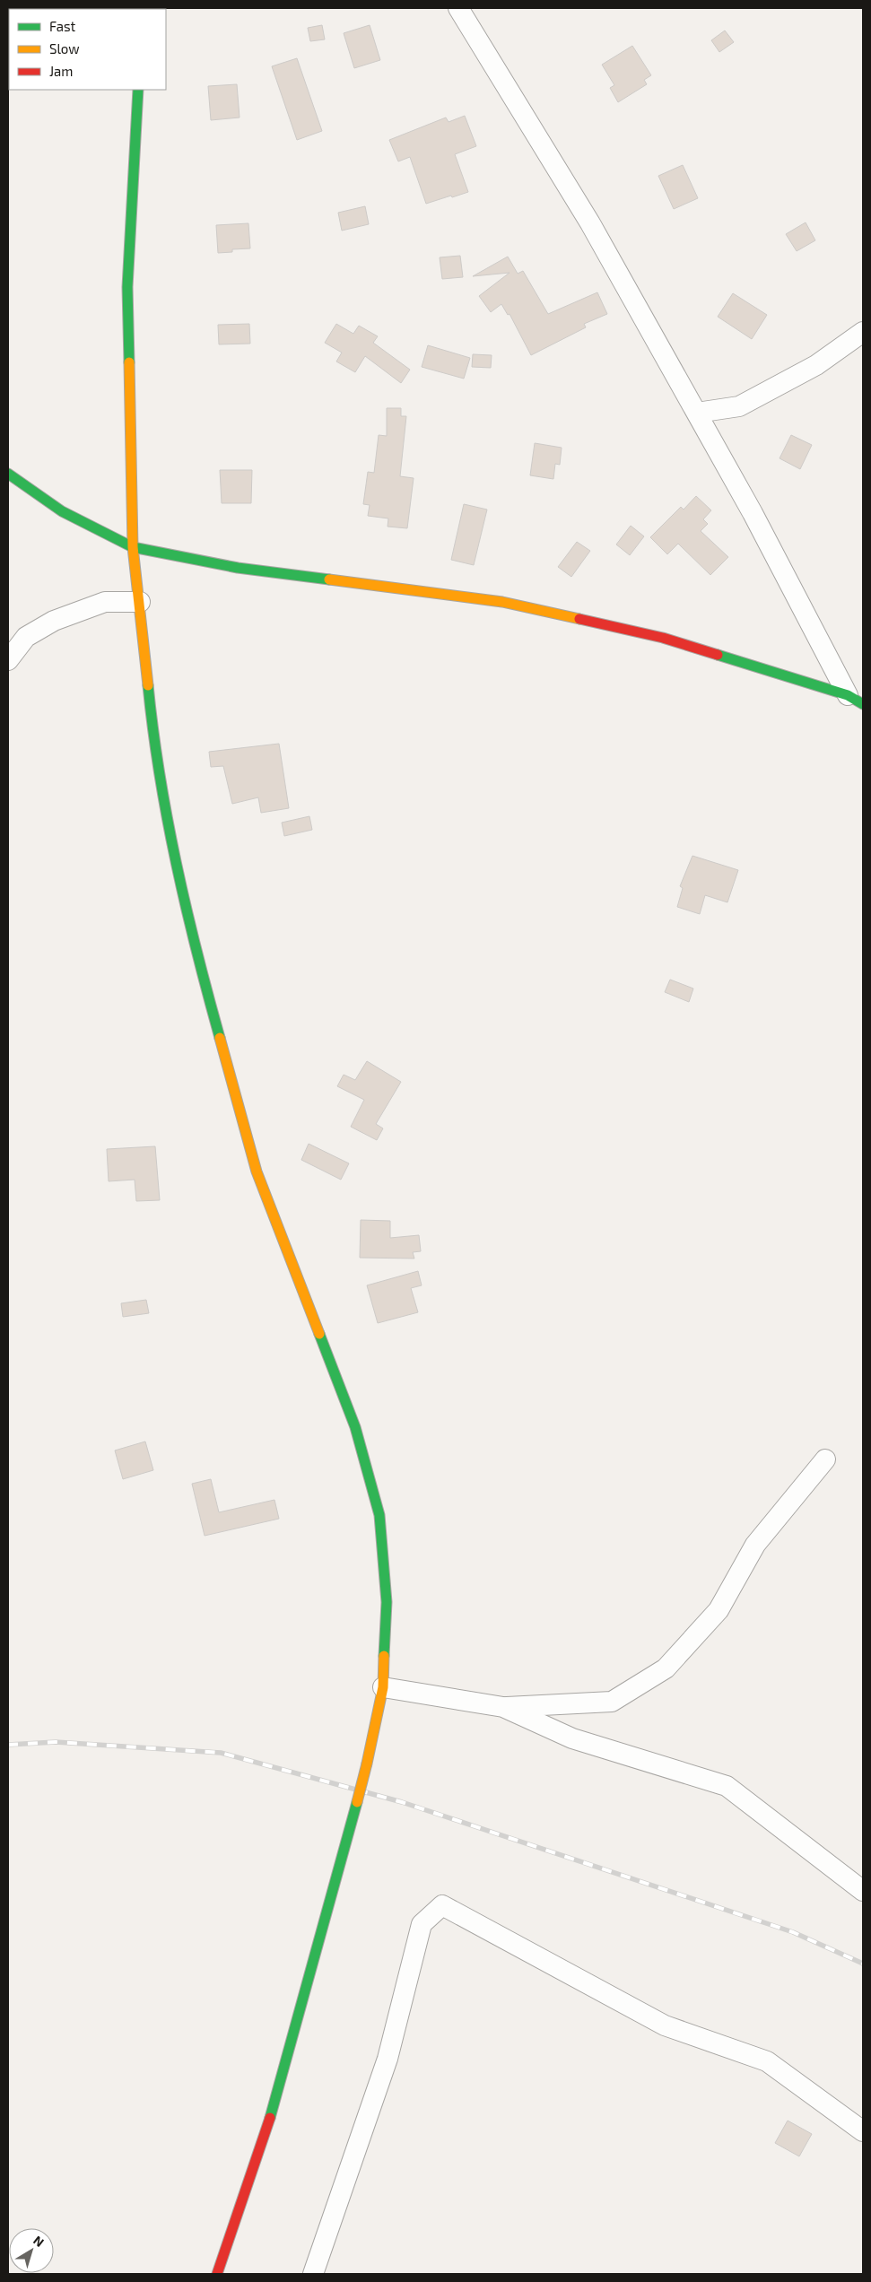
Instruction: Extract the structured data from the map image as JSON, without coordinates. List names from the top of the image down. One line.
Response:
{"legend":["Fast","Slow","Jam"],"north":"top right"}
